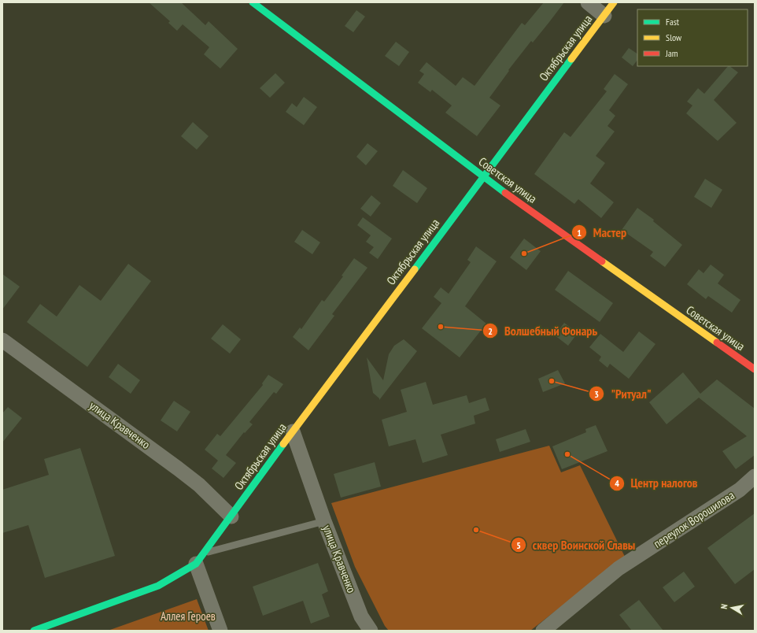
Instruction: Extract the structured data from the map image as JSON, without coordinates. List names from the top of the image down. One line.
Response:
{"streets":{"main road":["Октябрьская улица","Советская улица"],"street":["улица Кравченко","переулок Ворошилова"]},"crossings":[["Октябрьская улица","Советская улица"],["Октябрьская улица","улица Кравченко"]],"parks":["Аллея Героев"],"places":["Мастер","Волшебный Фонарь","\"Ритуал\"","Центр налогов","сквер Воинской Славы"],"legend":["Fast","Slow","Jam"],"north":"left"}
